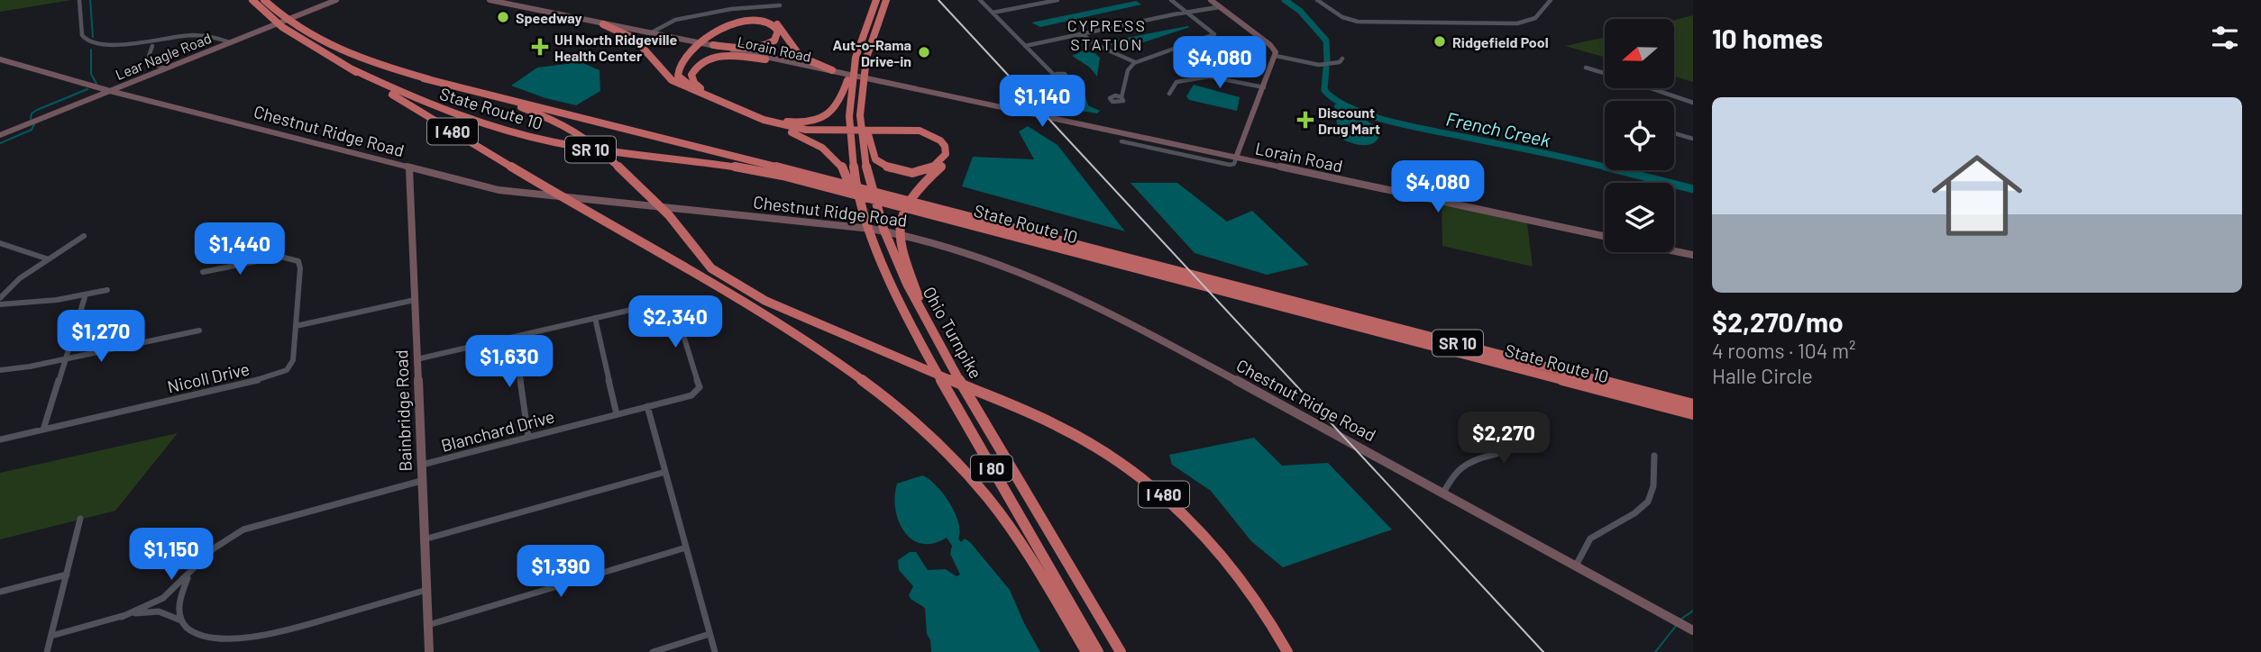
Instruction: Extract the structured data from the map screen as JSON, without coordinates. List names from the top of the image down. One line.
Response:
{"streets":{"highway":["State Route 10","I 480","SR 10","Ohio Turnpike","I 80"],"street":["Lorain Road","Lear Nagle Road","Chestnut Ridge Road","Nicoll Drive","Bainbridge Road","Blanchard Drive"]},"crossings":[["Lear Nagle Road","Chestnut Ridge Road"],["State Route 10","I 480"],["Chestnut Ridge Road","Bainbridge Road"],["Bainbridge Road","Blanchard Drive"]],"districts":["CYPRESS STATION"],"water":["French Creek"],"places":{"other":["Speedway","Ridgefield Pool","Aut-o-Rama Drive-in"],"health":["UH North Ridgeville Health Center","Discount Drug Mart"]},"north":"left","page":{"heading":"10 homes","price":["$4,080","$1,140","$4,080","$1,440","$2,340","$1,270","$1,630","$2,270","$1,150","$1,390"],"list":[{"name":"$2,270/mo","note":"4 rooms · 104 m² · Halle Circle"}]}}
